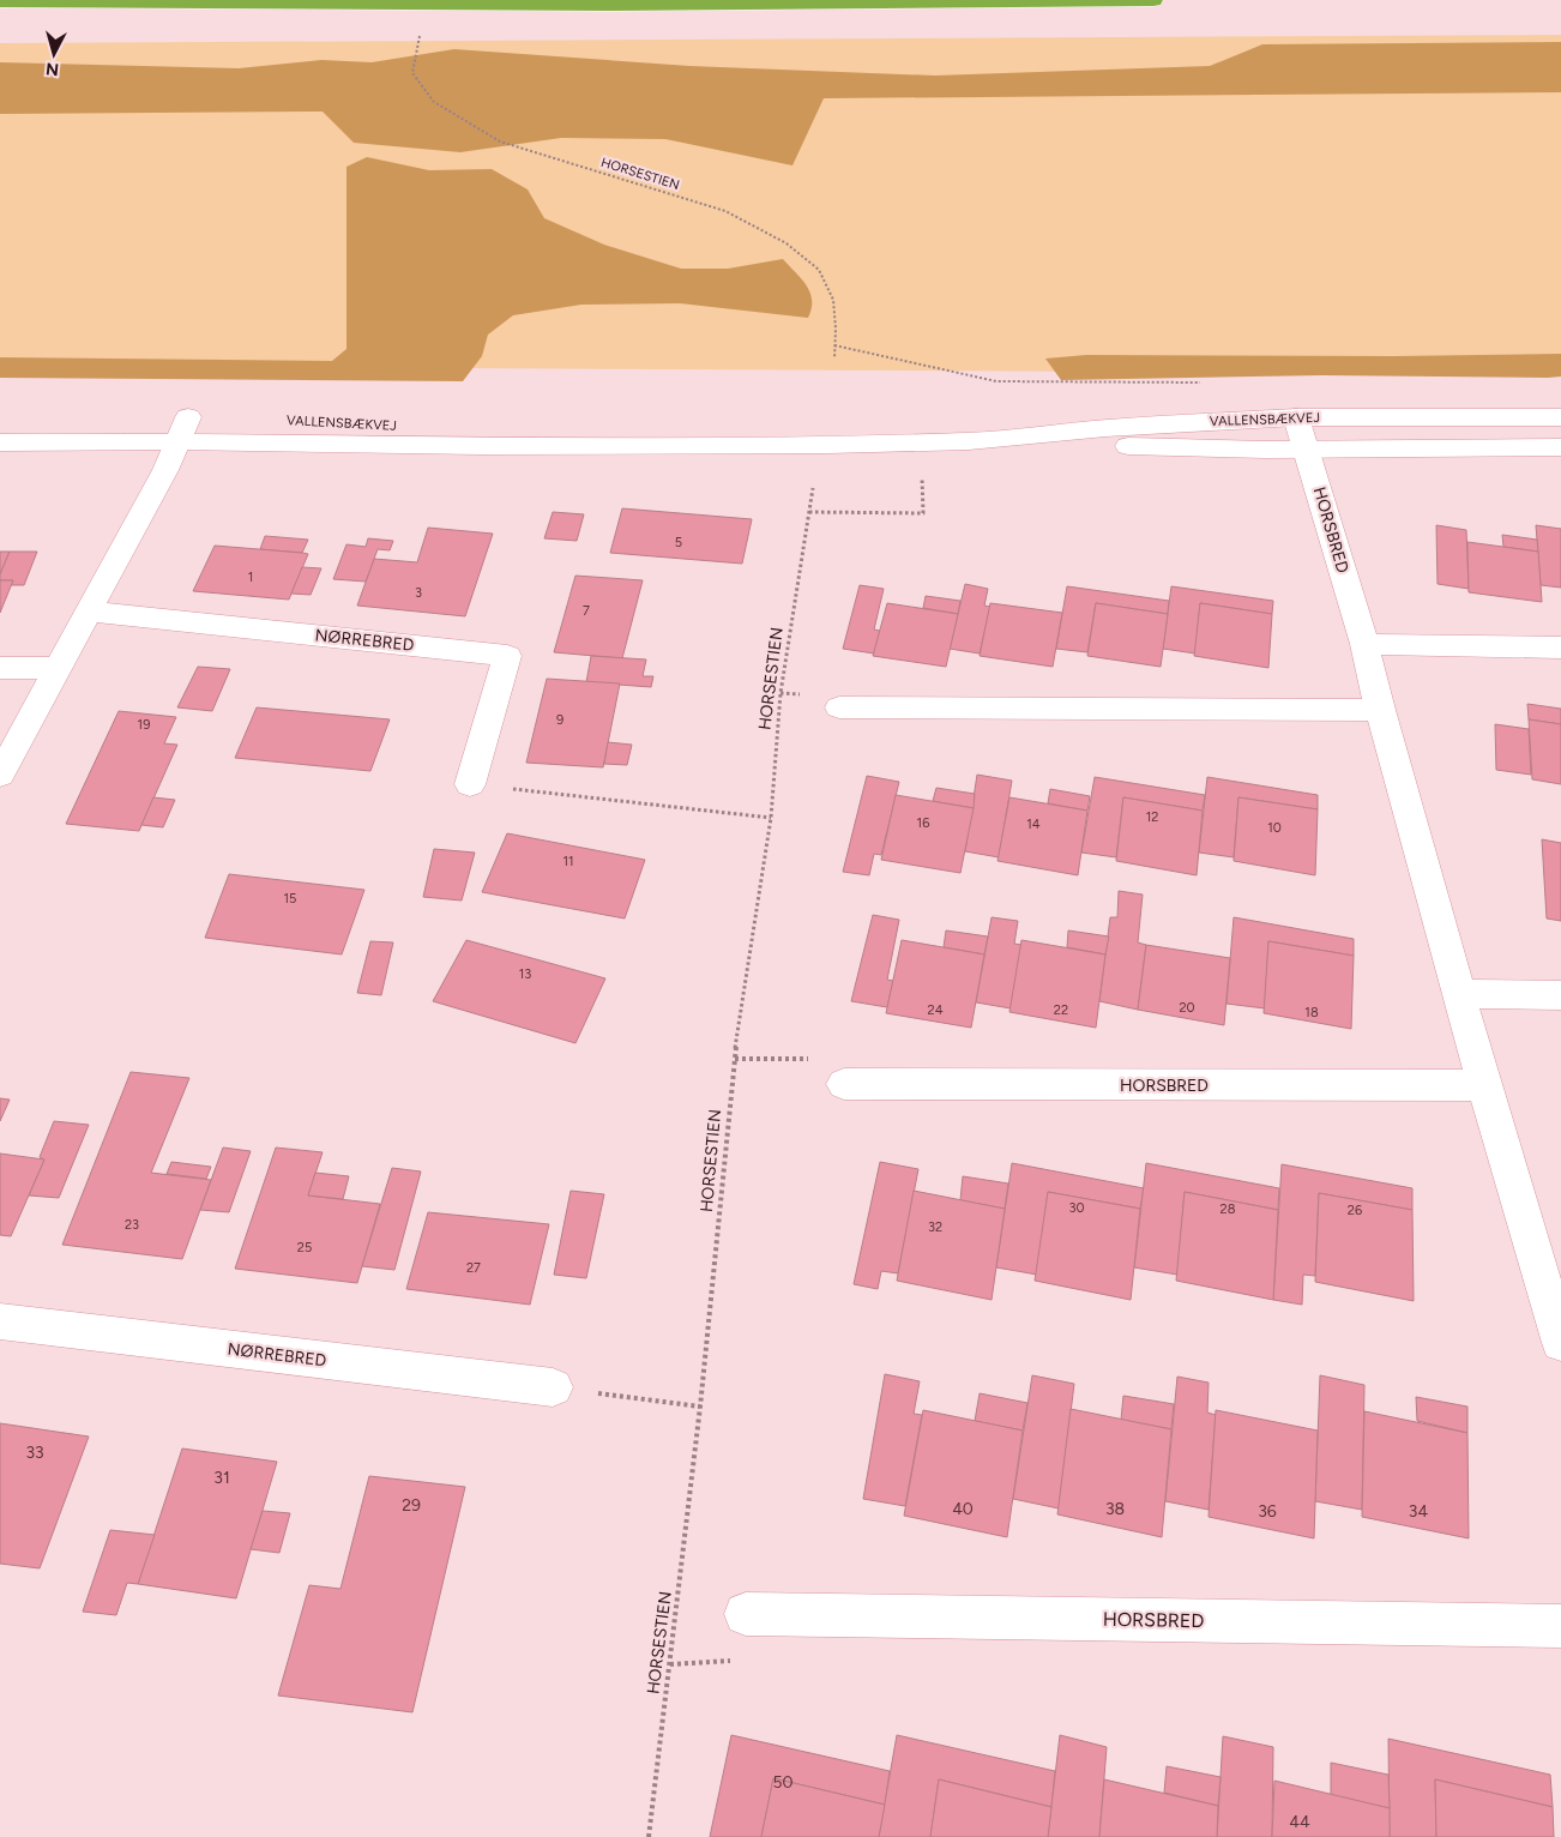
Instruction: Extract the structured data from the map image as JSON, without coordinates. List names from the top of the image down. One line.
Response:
{"streets":{"street":["VALLENSBÆKVEJ","HORSBRED","NØRREBRED"],"path":["HORSESTIEN"]},"crossings":[["VALLENSBÆKVEJ","HORSBRED"]],"house_numbers":["5","1","3","7","9","19","12","16","14","10","11","15","13","20","24","22","18","30","28","26","23","32","25","27","33","31","29","40","38","36","34","50","44"],"north":"bottom"}
